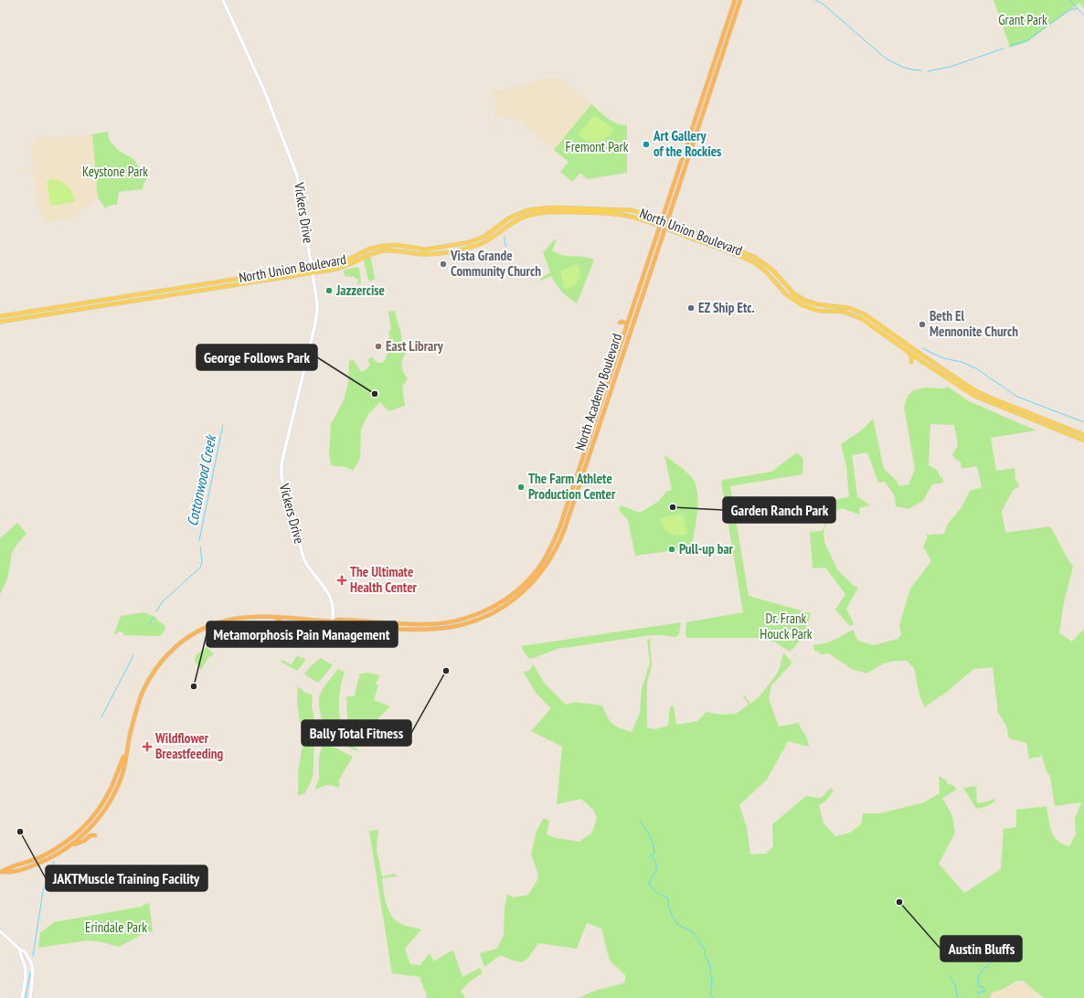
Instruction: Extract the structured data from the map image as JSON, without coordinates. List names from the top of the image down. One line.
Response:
{"streets":{"highway":["North Academy Boulevard"],"main road":["Vickers Drive","North Union Boulevard"]},"crossings":[["Vickers Drive","North Union Boulevard"],["Vickers Drive","North Academy Boulevard"],["North Union Boulevard","North Academy Boulevard"]],"water":["Cottonwood Creek"],"parks":["Grant Park","Fremont Park","Keystone Park","Dr. Frank Houck Park","Erindale Park"],"places":{"other":["Art Gallery of the Rockies","Vista Grande Community Church","Jazzercise","EZ Ship Etc.","Beth El Mennonite Church","East Library","George Follows Park","The Farm Athlete Production Center","Garden Ranch Park","Pull-up bar","Bally Total Fitness","Metamorphosis Pain Management","JAKTMuscle Training Facility","Austin Bluffs"],"health":["The Ultimate Health Center","Wildflower Breastfeeding"]}}
